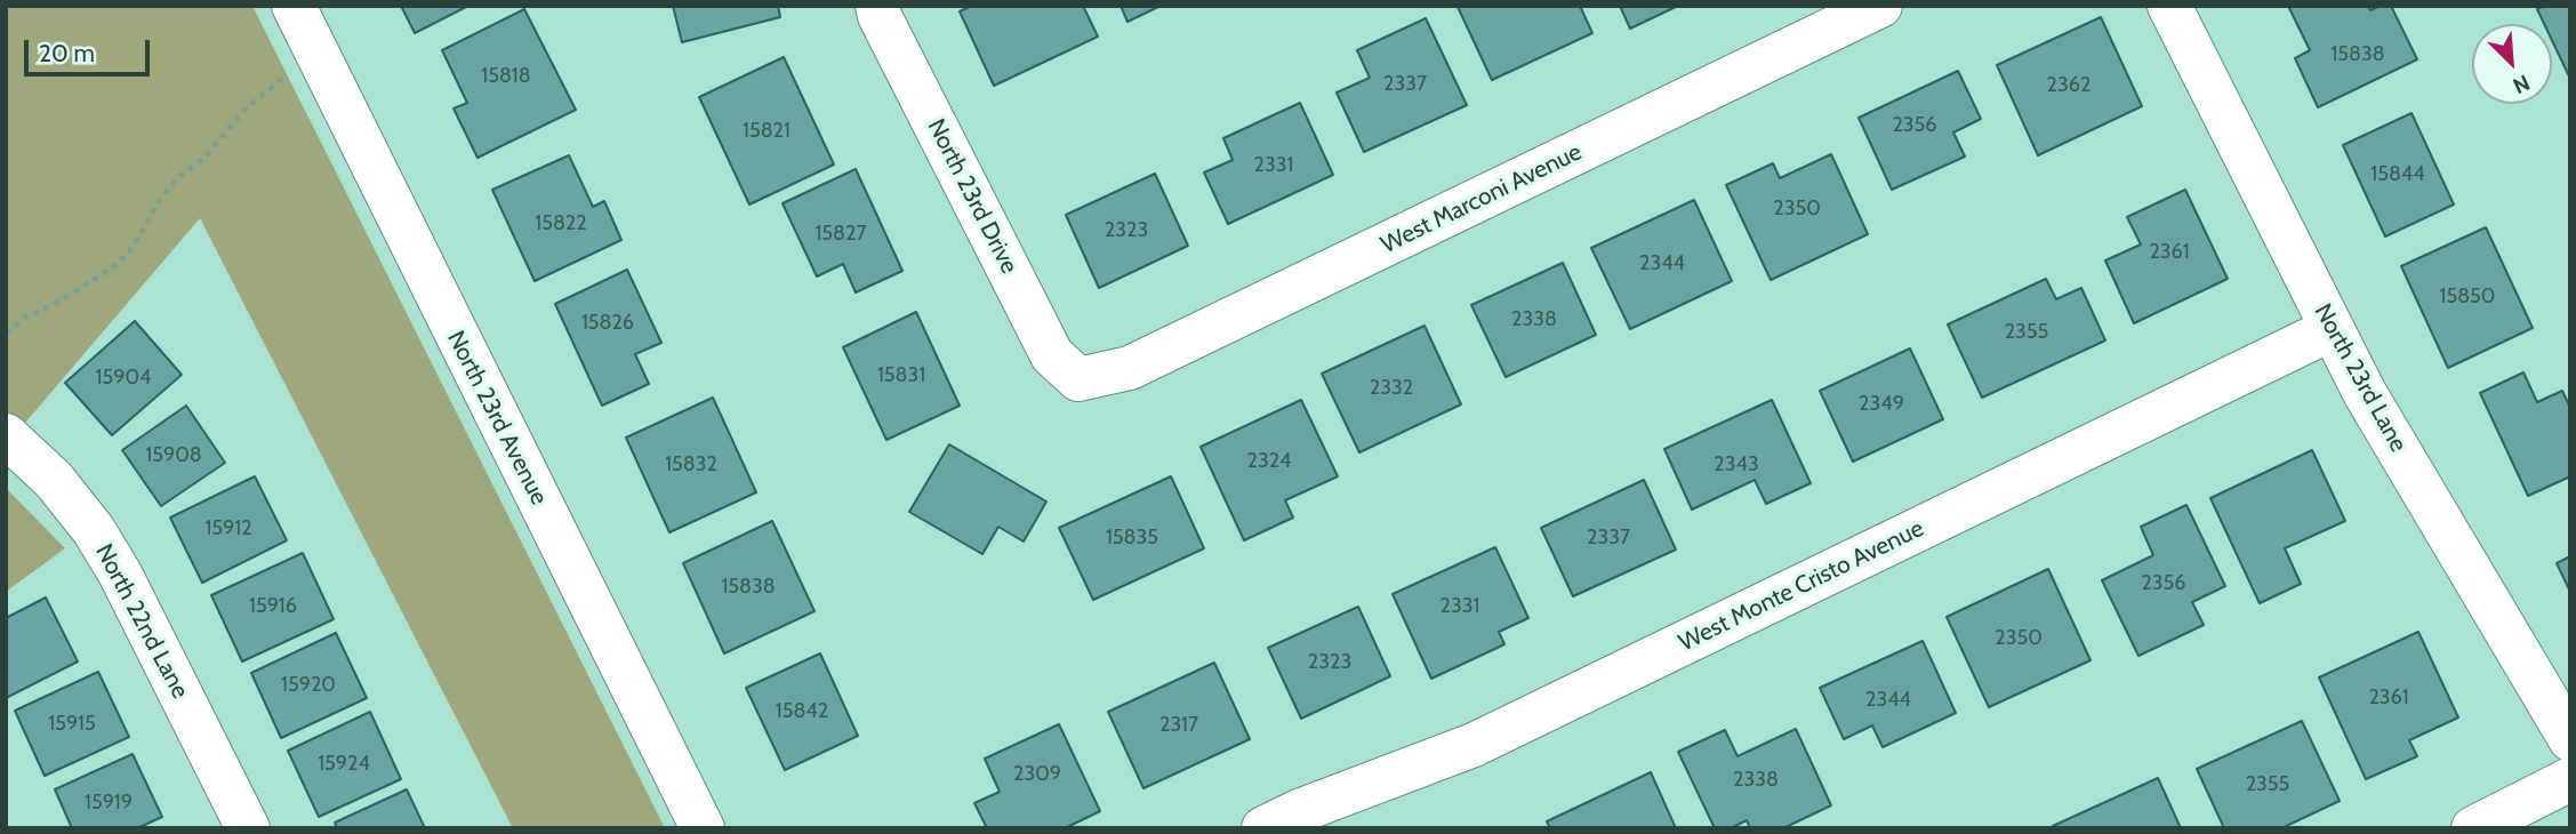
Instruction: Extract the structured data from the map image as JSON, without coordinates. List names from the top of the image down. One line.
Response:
{"streets":{"street":["North 23rd Drive","West Marconi Avenue","North 23rd Lane","North 23rd Avenue","West Monte Cristo Avenue","North 22nd Lane"]},"crossings":[["North 23rd Drive","West Marconi Avenue"],["North 23rd Lane","West Monte Cristo Avenue"]],"house_numbers":["15838","15818","2337","2362","2356","15821","2331","15844","2350","15822","2323","15827","2361","2344","15850","2338","15826","2355","15831","15904","2332","2349","15908","2324","15832","2343","15912","15835","2337","2356","15838","15916","2331","2350","2323","15920","2361","2344","15842","15915","2317","15924","2309","2338","2355","15919"],"scale_bar":"20 m","north":"bottom right"}
